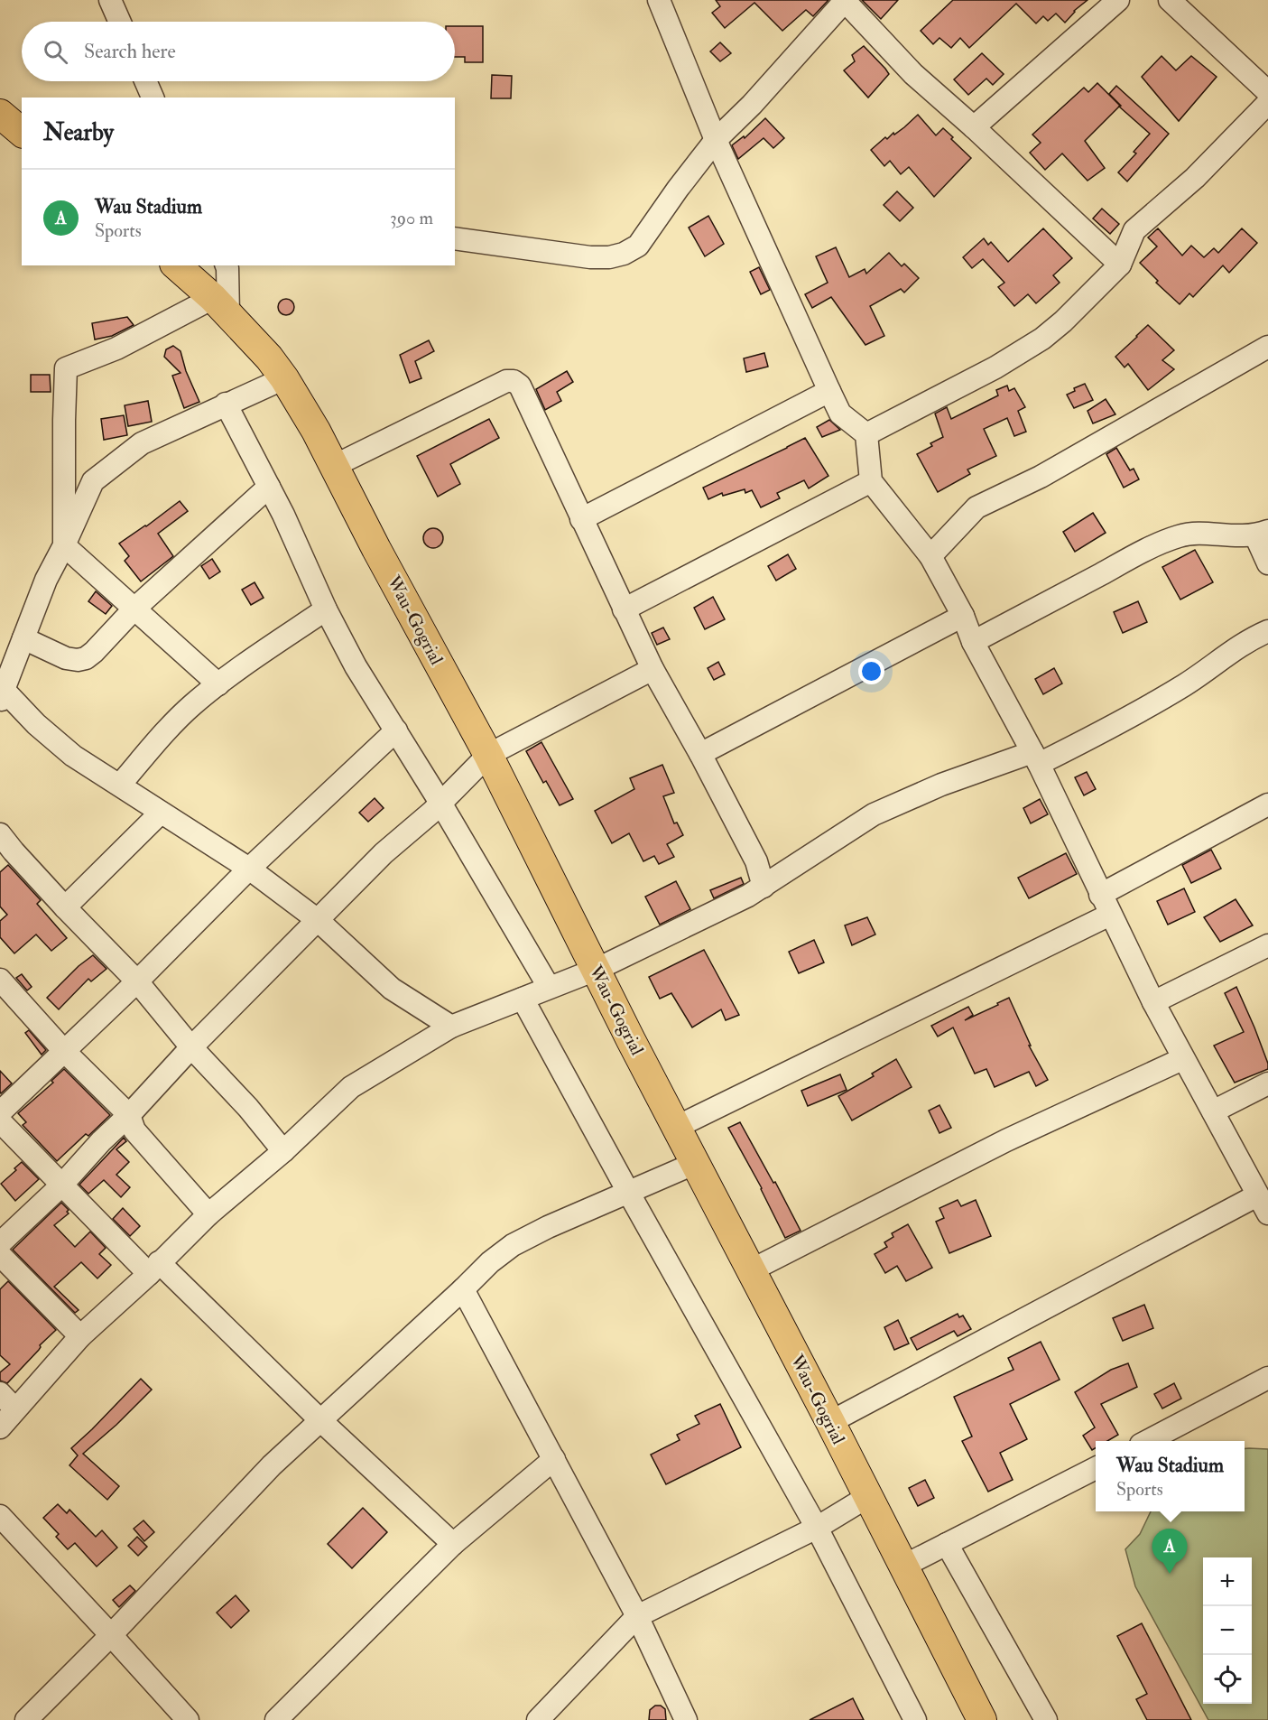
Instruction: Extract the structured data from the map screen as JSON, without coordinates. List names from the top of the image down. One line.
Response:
{"streets":{"main road":["Wau-Gogrial"]},"page":{"search":"Search here","heading":"Nearby","list":[{"mark":"A","name":"Wau Stadium","note":"Sports","value":"390 m"}],"popup":["Wau Stadium","Sports"],"pins":"A","map_buttons":["+","−"]}}
